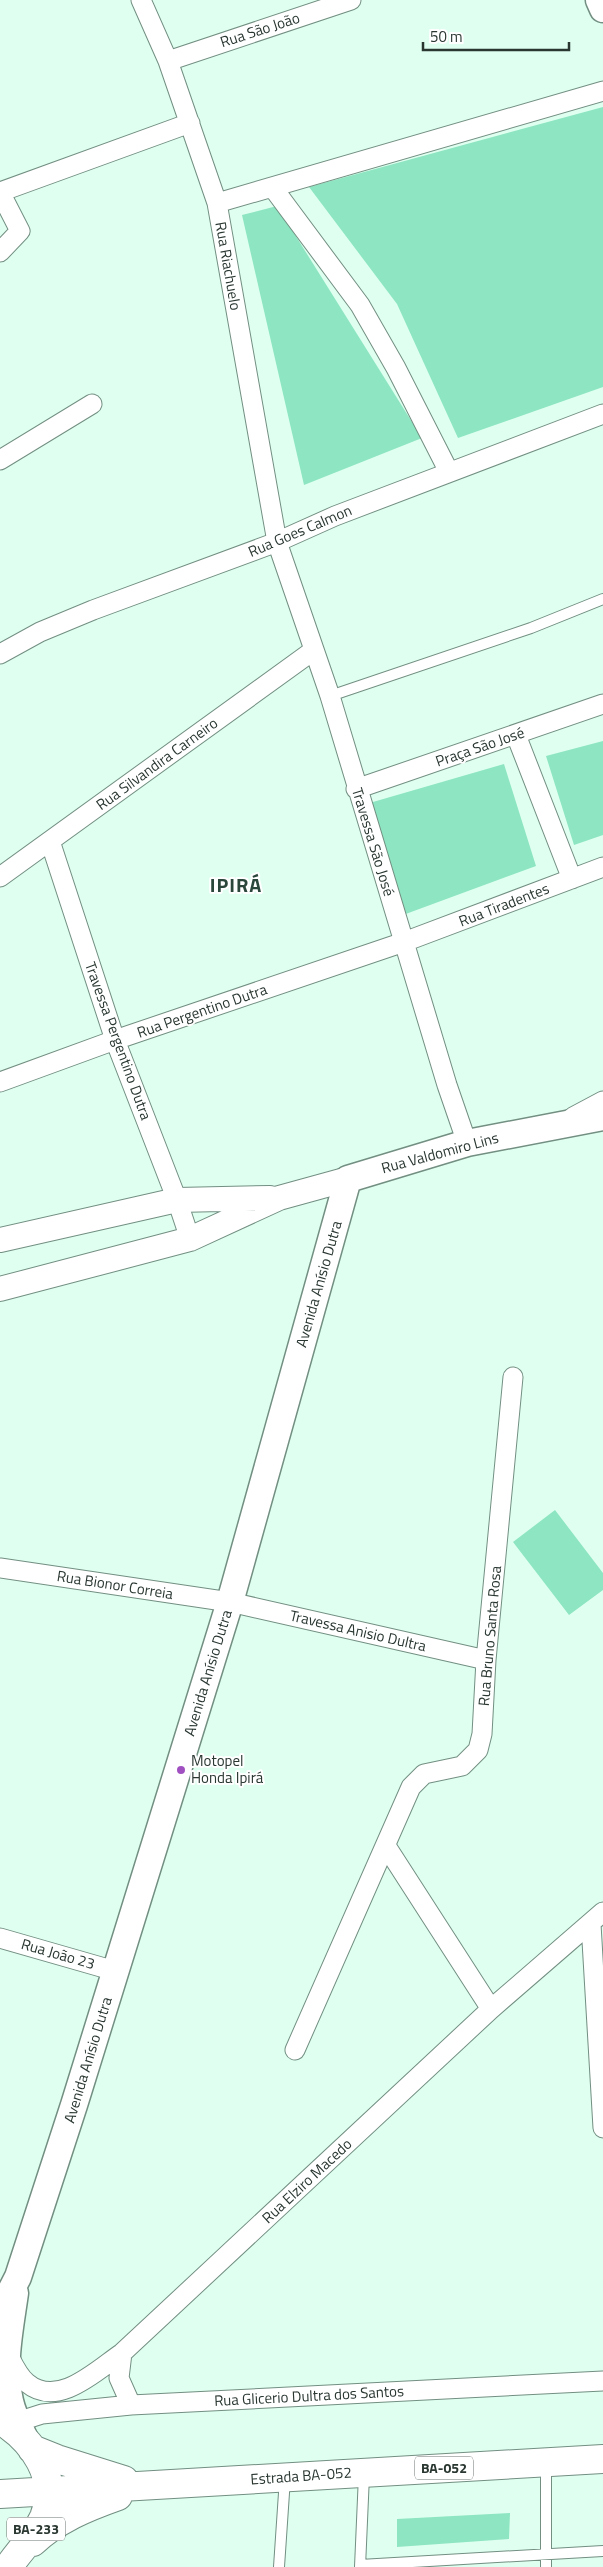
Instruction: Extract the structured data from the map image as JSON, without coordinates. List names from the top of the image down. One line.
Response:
{"streets":{"main road":["Rua Valdomiro Lins","Avenida Anísio Dutra","BA-052","Estrada BA-052","BA-233"],"street":["Rua São João","Rua Riachuelo","Rua Goes Calmon","Praça São José","Rua Silvandira Carneiro","Travessa São José","Rua Tiradentes","Rua Pergentino Dutra","Travessa Pergentino Dutra","Rua Bionor Correia","Travessa Anisio Dultra","Rua Bruno Santa Rosa","Rua João 23","Rua Elziro Macedo","Rua Glicerio Dultra dos Santos"]},"crossings":[["Rua São João","Rua Riachuelo"],["Rua Riachuelo","Rua Goes Calmon"],["Rua Riachuelo","Travessa São José"],["Rua Goes Calmon","Travessa São José"],["Praça São José","Travessa São José"],["Rua Silvandira Carneiro","Travessa São José"],["Rua Silvandira Carneiro","Travessa Pergentino Dutra"],["Travessa São José","Rua Tiradentes"],["Travessa São José","Rua Pergentino Dutra"],["Travessa São José","Rua Valdomiro Lins"],["Rua Tiradentes","Rua Pergentino Dutra"],["Rua Pergentino Dutra","Travessa Pergentino Dutra"],["Travessa Pergentino Dutra","Rua Valdomiro Lins"],["Rua Valdomiro Lins","Avenida Anísio Dutra"],["Avenida Anísio Dutra","Rua Bionor Correia"],["Avenida Anísio Dutra","Travessa Anisio Dultra"],["Avenida Anísio Dutra","Rua João 23"],["Rua Bionor Correia","Travessa Anisio Dultra"],["Travessa Anisio Dultra","Rua Bruno Santa Rosa"],["Rua Glicerio Dultra dos Santos","BA-233"],["Estrada BA-052","BA-233"]],"districts":["IPIRÁ"],"places":["Motopel Honda Ipirá"],"scale_bar":"50 m"}
